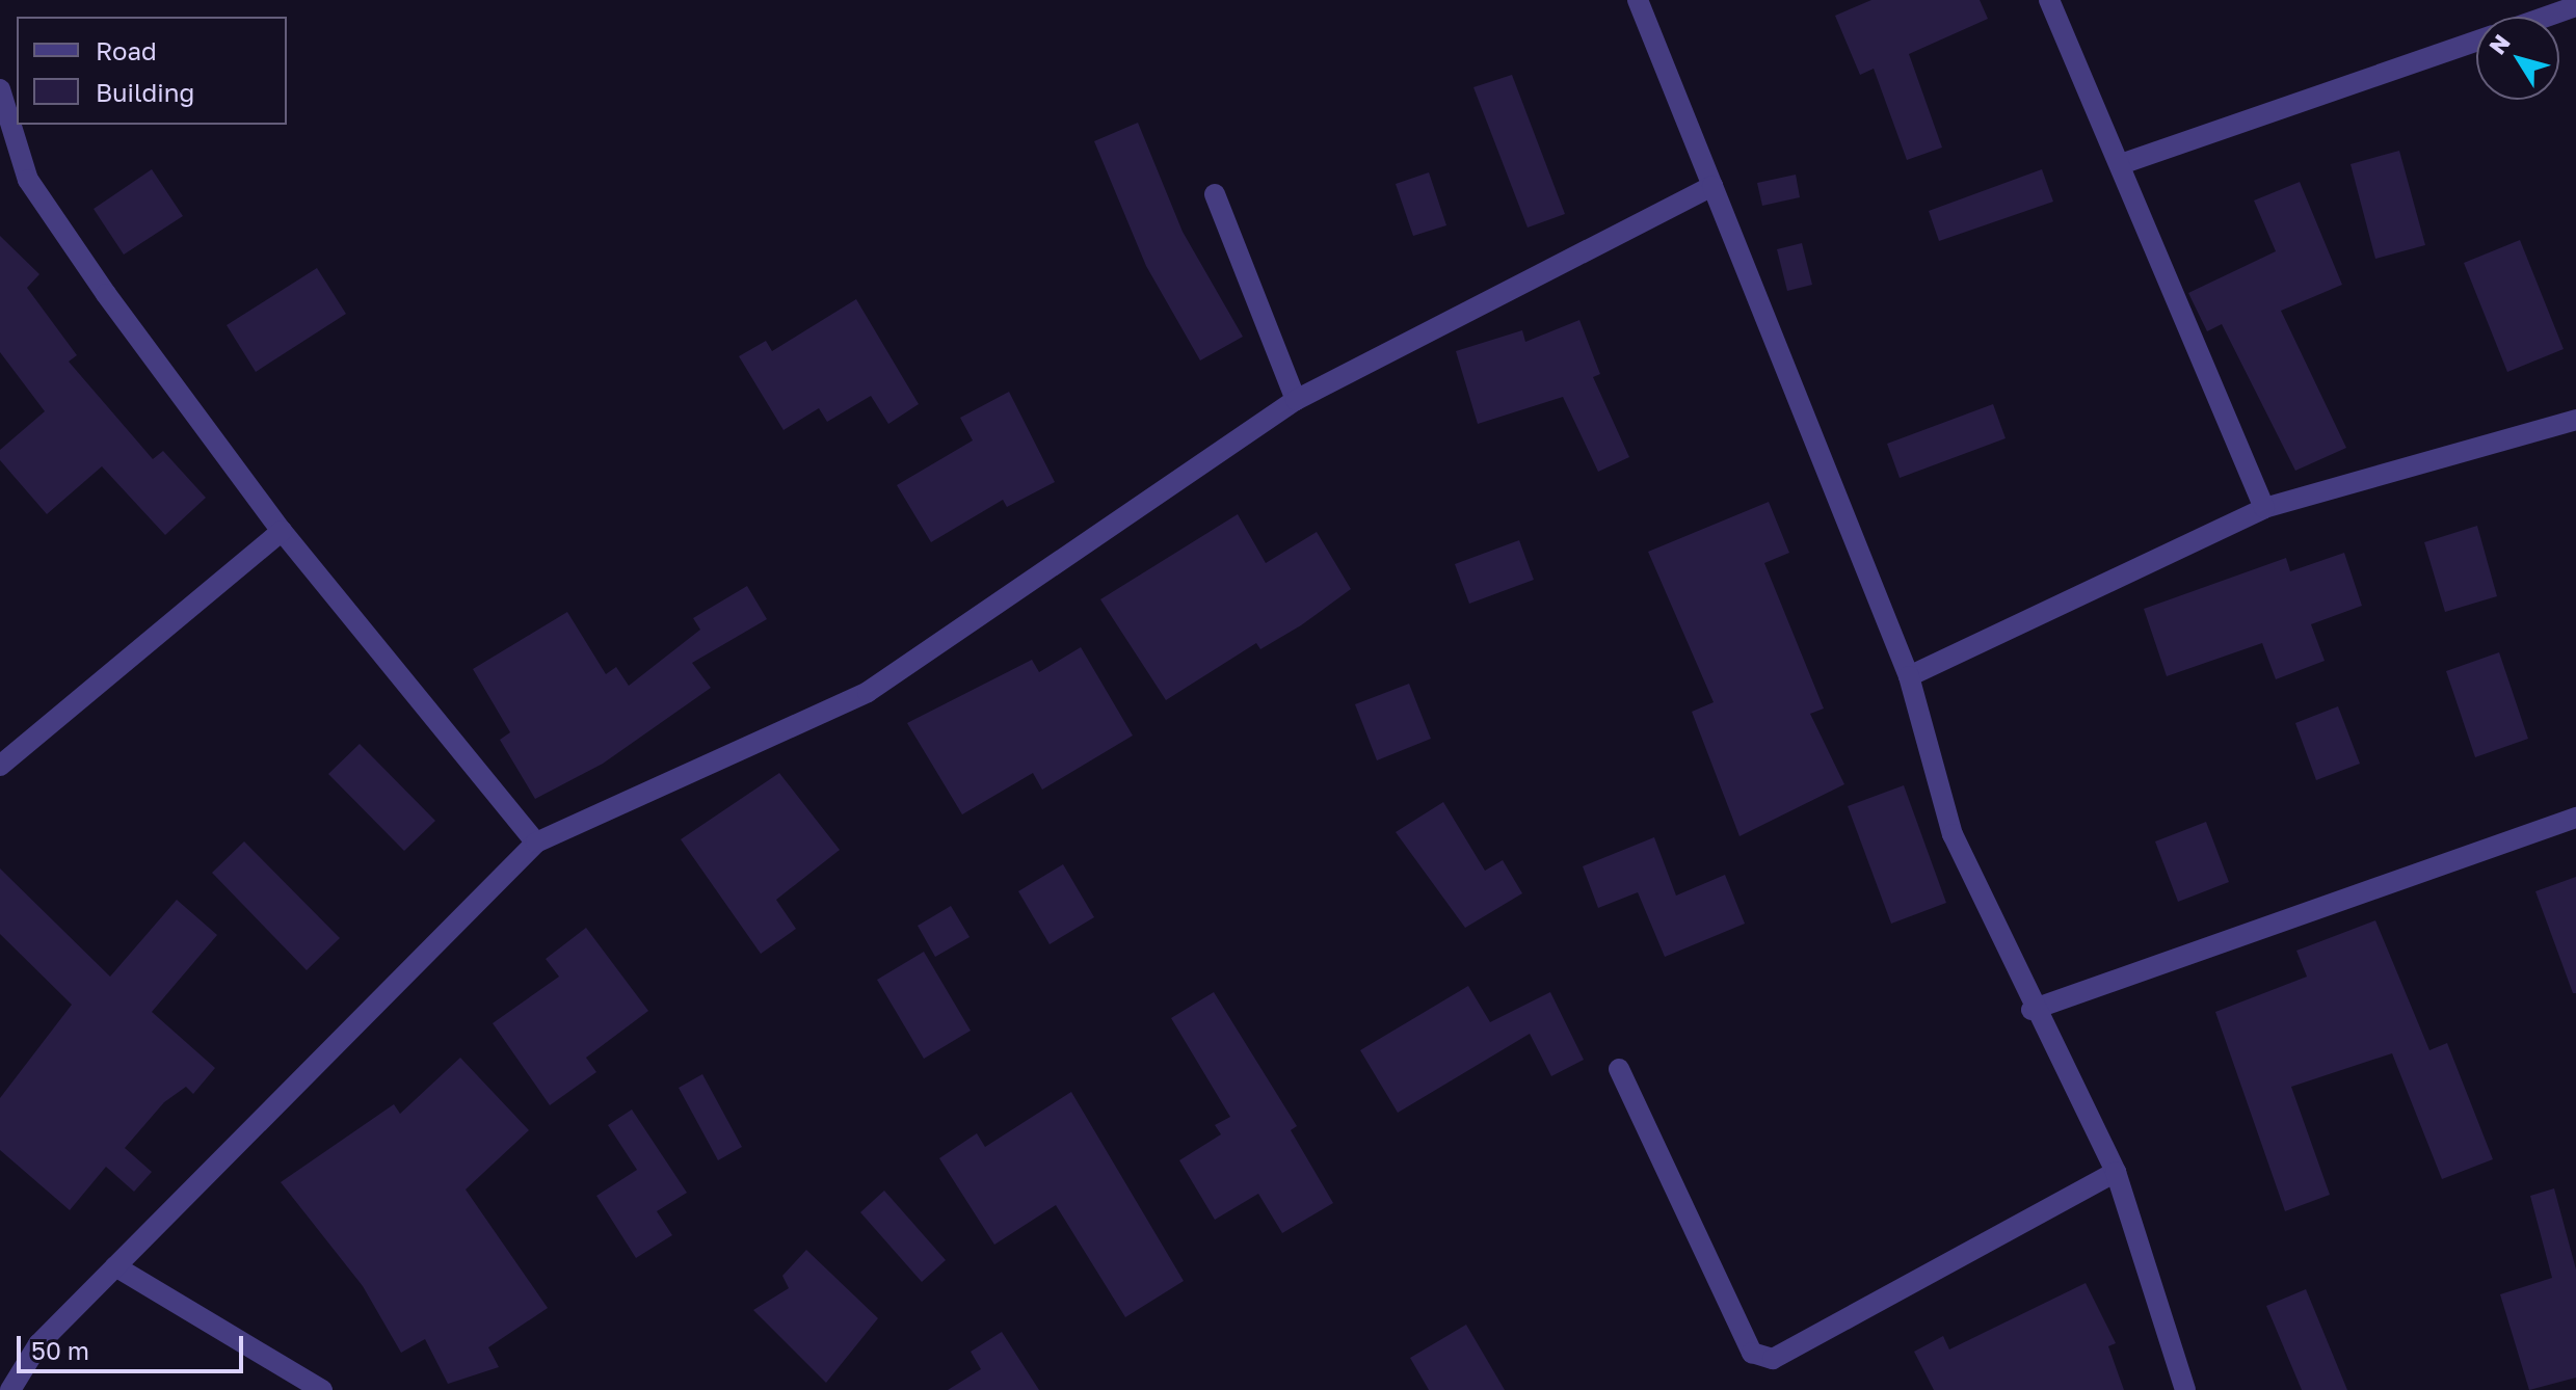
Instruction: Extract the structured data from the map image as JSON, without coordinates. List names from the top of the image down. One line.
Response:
{"legend":["Road","Building"],"scale_bar":"50 m","north":"top left"}
